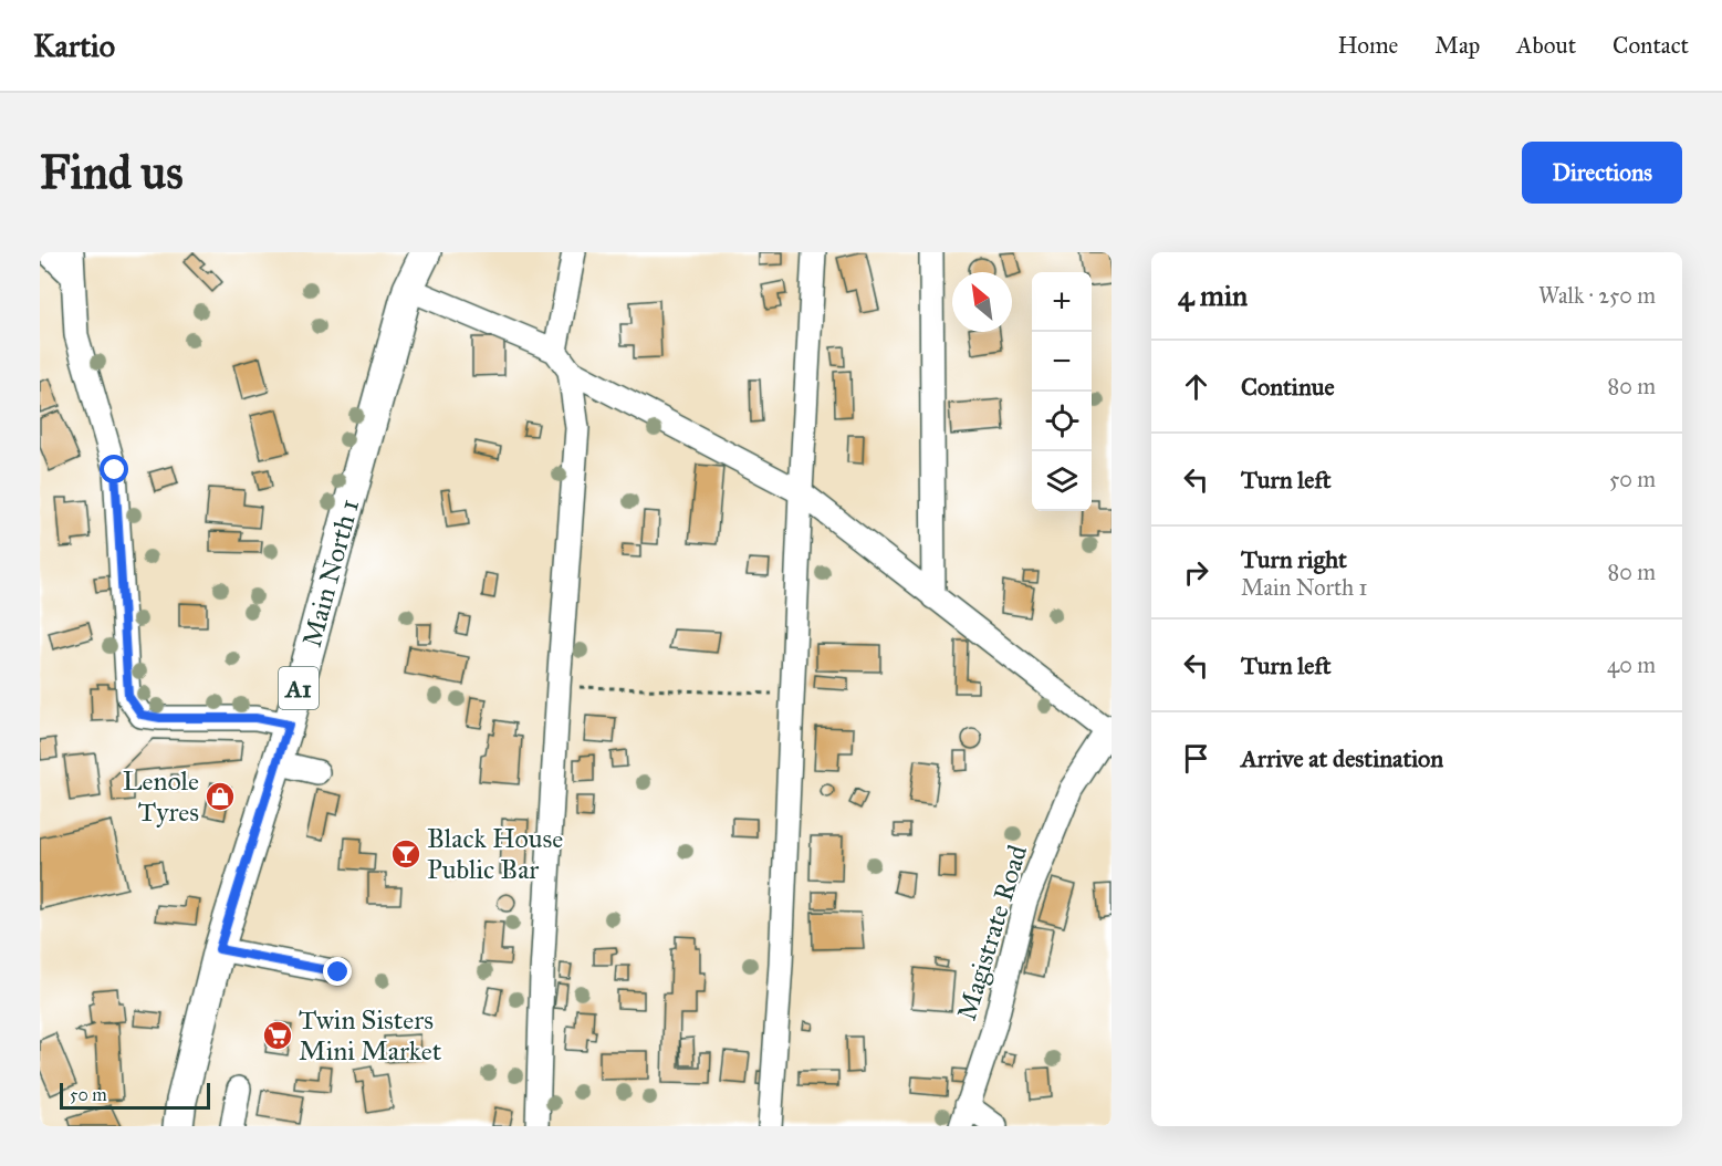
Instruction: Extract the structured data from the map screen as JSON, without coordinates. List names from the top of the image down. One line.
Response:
{"streets":{"main road":["Main North 1","A1"],"street":["Magistrate Road"]},"places":{"shop":["Lenole Tyres"],"bar":["Black House Public Bar"],"supermarket":["Twin Sisters Mini Market"]},"scale_bar":"50 m","north":"top left","page":{"header":"Kartio","nav":["Home","Map","About","Contact"],"buttons":"Directions","title":"Find us","heading":["4 min","Walk · 250 m"],"map_buttons":["+","−"],"list":[["Continue","80 m"],["Turn left","50 m"],["Turn right","Main North 1","80 m"],["Turn left","40 m"],"Arrive at destination"],"scale":"50 m"}}
